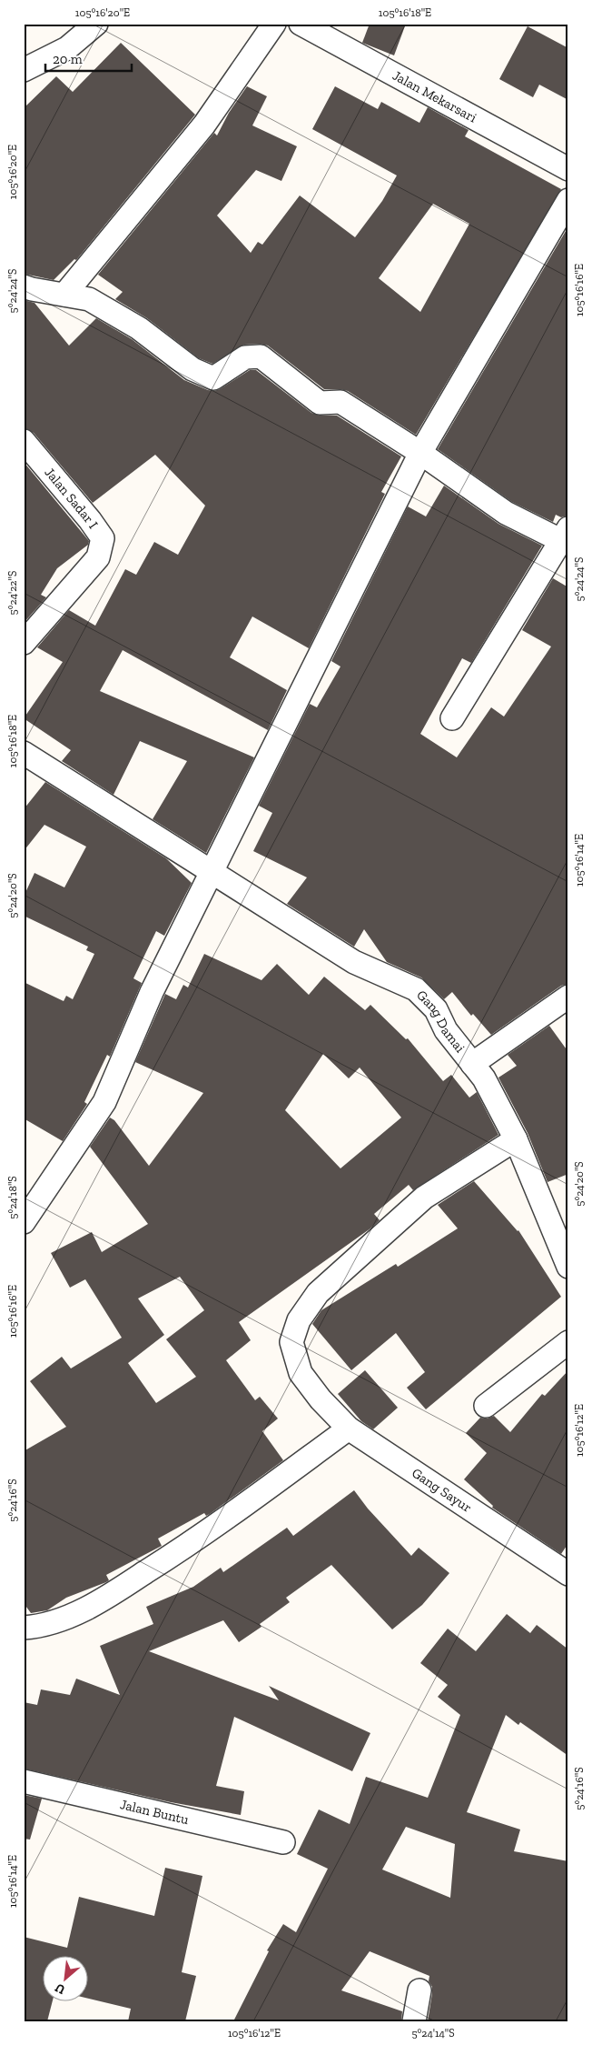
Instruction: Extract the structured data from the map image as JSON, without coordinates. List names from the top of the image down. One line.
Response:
{"streets":{"street":["Jalan Mekarsari","Jalan Sadar I","Gang Damai","Gang Sayur","Jalan Buntu"]},"crossings":[["Gang Damai","Gang Sayur"]],"scale_bar":"20 m","north":"bottom left","coordinates":["105°16'20\"E","105°16'18\"E","105°16'16\"E","5°24'24\"S","5°24'22\"S","105°16'14\"E","5°24'20\"S","5°24'18\"S","105°16'12\"E","5°24'16\"S","5°24'14\"S"]}
